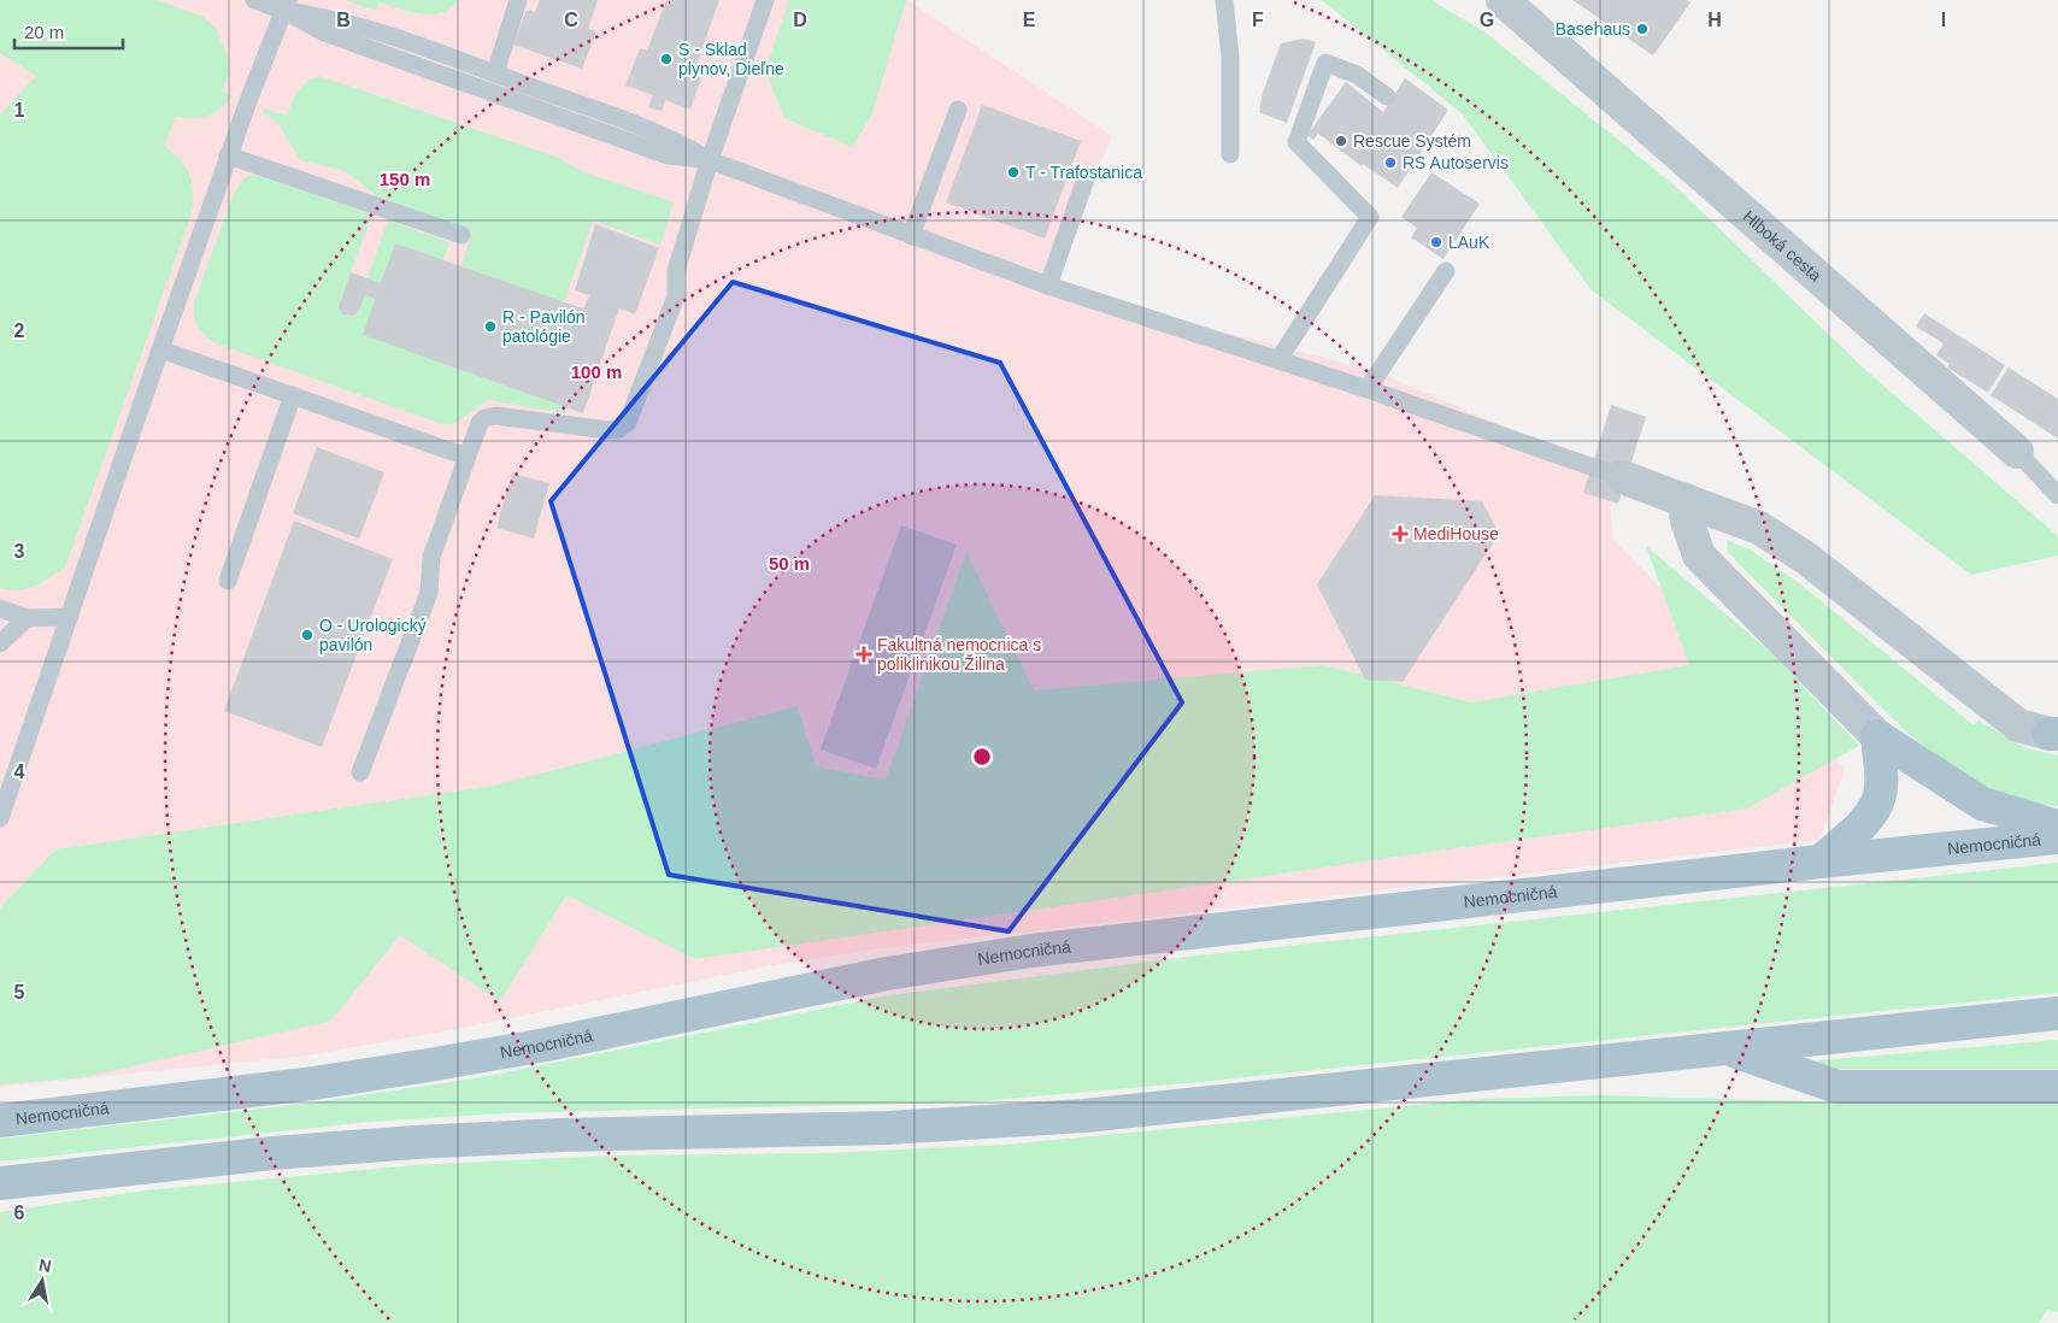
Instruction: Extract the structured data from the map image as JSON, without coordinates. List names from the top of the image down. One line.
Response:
{"streets":{"main road":["Nemocničná"],"street":["Hlboká cesta"]},"places":{"other":["Basehaus","S - Sklad plynov, Dieľne","Rescue Systém","RS Autoservis","T - Trafostanica","LAuK","R - Pavilón patológie","O - Urologický pavilón"],"health":["MediHouse","Fakultná nemocnica s poliklinikou Žilina"]},"scale_bar":"20 m","north":"top","grid":{"columns":["B","C","D","E","F","G","H","I"],"rows":["1","2","3","4","5","6"]},"rings":["150 m","100 m","50 m"]}
